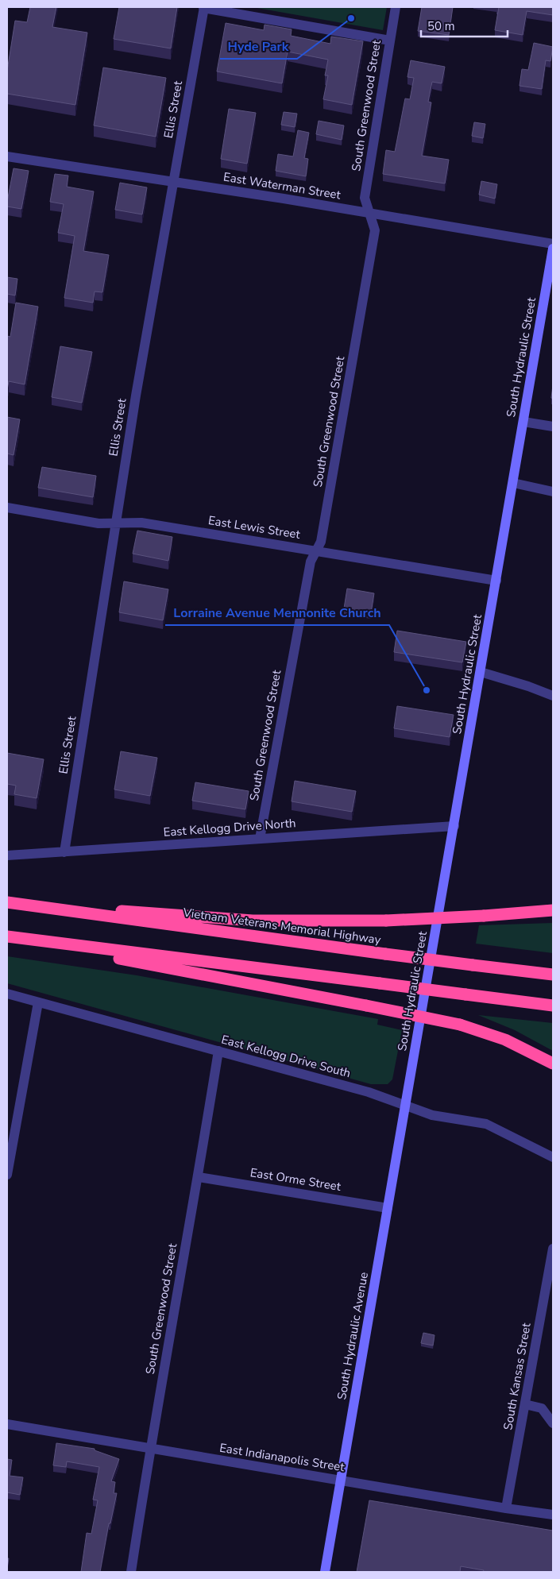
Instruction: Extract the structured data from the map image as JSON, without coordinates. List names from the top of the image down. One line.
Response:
{"streets":{"highway":["Vietnam Veterans Memorial Highway"],"street":["South Greenwood Street","Ellis Street","East Waterman Street","South Hydraulic Street","East Lewis Street","East Kellogg Drive North","East Kellogg Drive South","East Orme Street","South Hydraulic Avenue","South Kansas Street","East Indianapolis Street"]},"crossings":[["South Greenwood Street","East Waterman Street"],["South Greenwood Street","East Lewis Street"],["South Greenwood Street","East Kellogg Drive North"],["South Greenwood Street","East Kellogg Drive South"],["South Greenwood Street","East Orme Street"],["South Greenwood Street","East Indianapolis Street"],["Ellis Street","East Waterman Street"],["Ellis Street","East Lewis Street"],["Ellis Street","East Kellogg Drive North"],["South Hydraulic Street","East Lewis Street"],["South Hydraulic Street","East Kellogg Drive North"],["South Hydraulic Street","East Kellogg Drive South"],["South Hydraulic Street","South Hydraulic Avenue"],["East Kellogg Drive South","South Hydraulic Avenue"],["East Orme Street","South Hydraulic Avenue"],["South Hydraulic Avenue","East Indianapolis Street"],["South Kansas Street","East Indianapolis Street"]],"places":["Hyde Park","Lorraine Avenue Mennonite Church"],"scale_bar":"50 m"}
